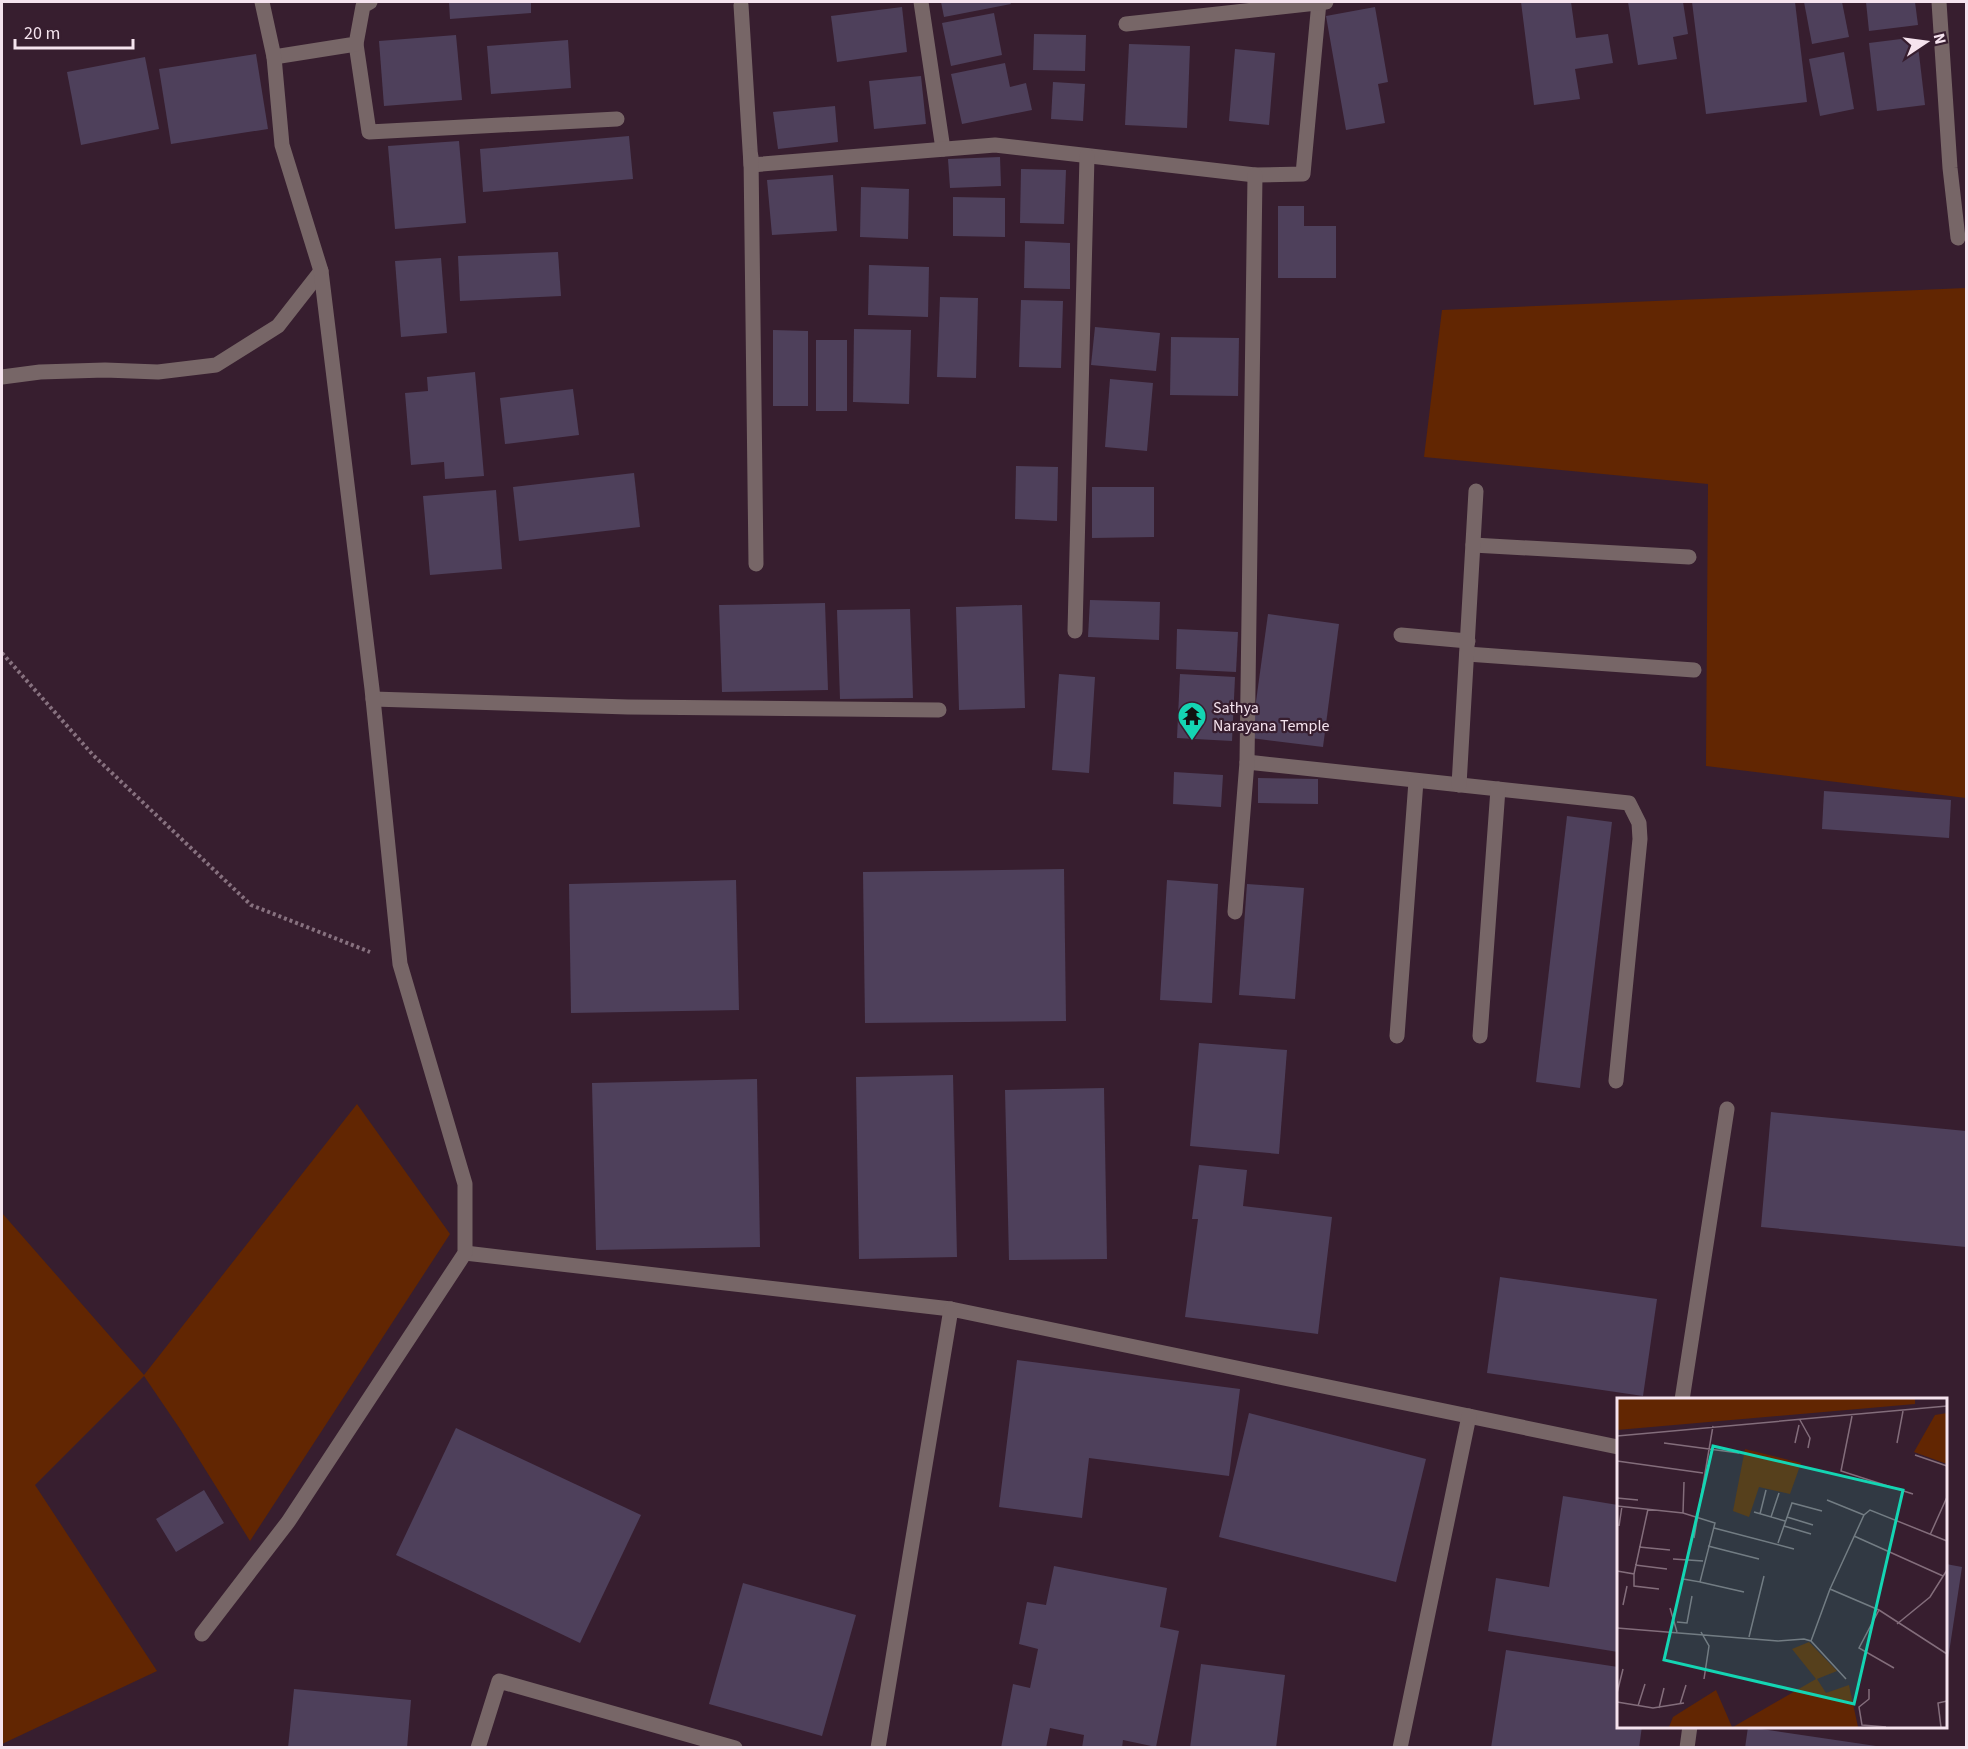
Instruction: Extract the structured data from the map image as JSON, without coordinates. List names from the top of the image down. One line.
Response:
{"places":{"temple":["Sathya Narayana Temple"]},"scale_bar":"20 m","north":"right"}
